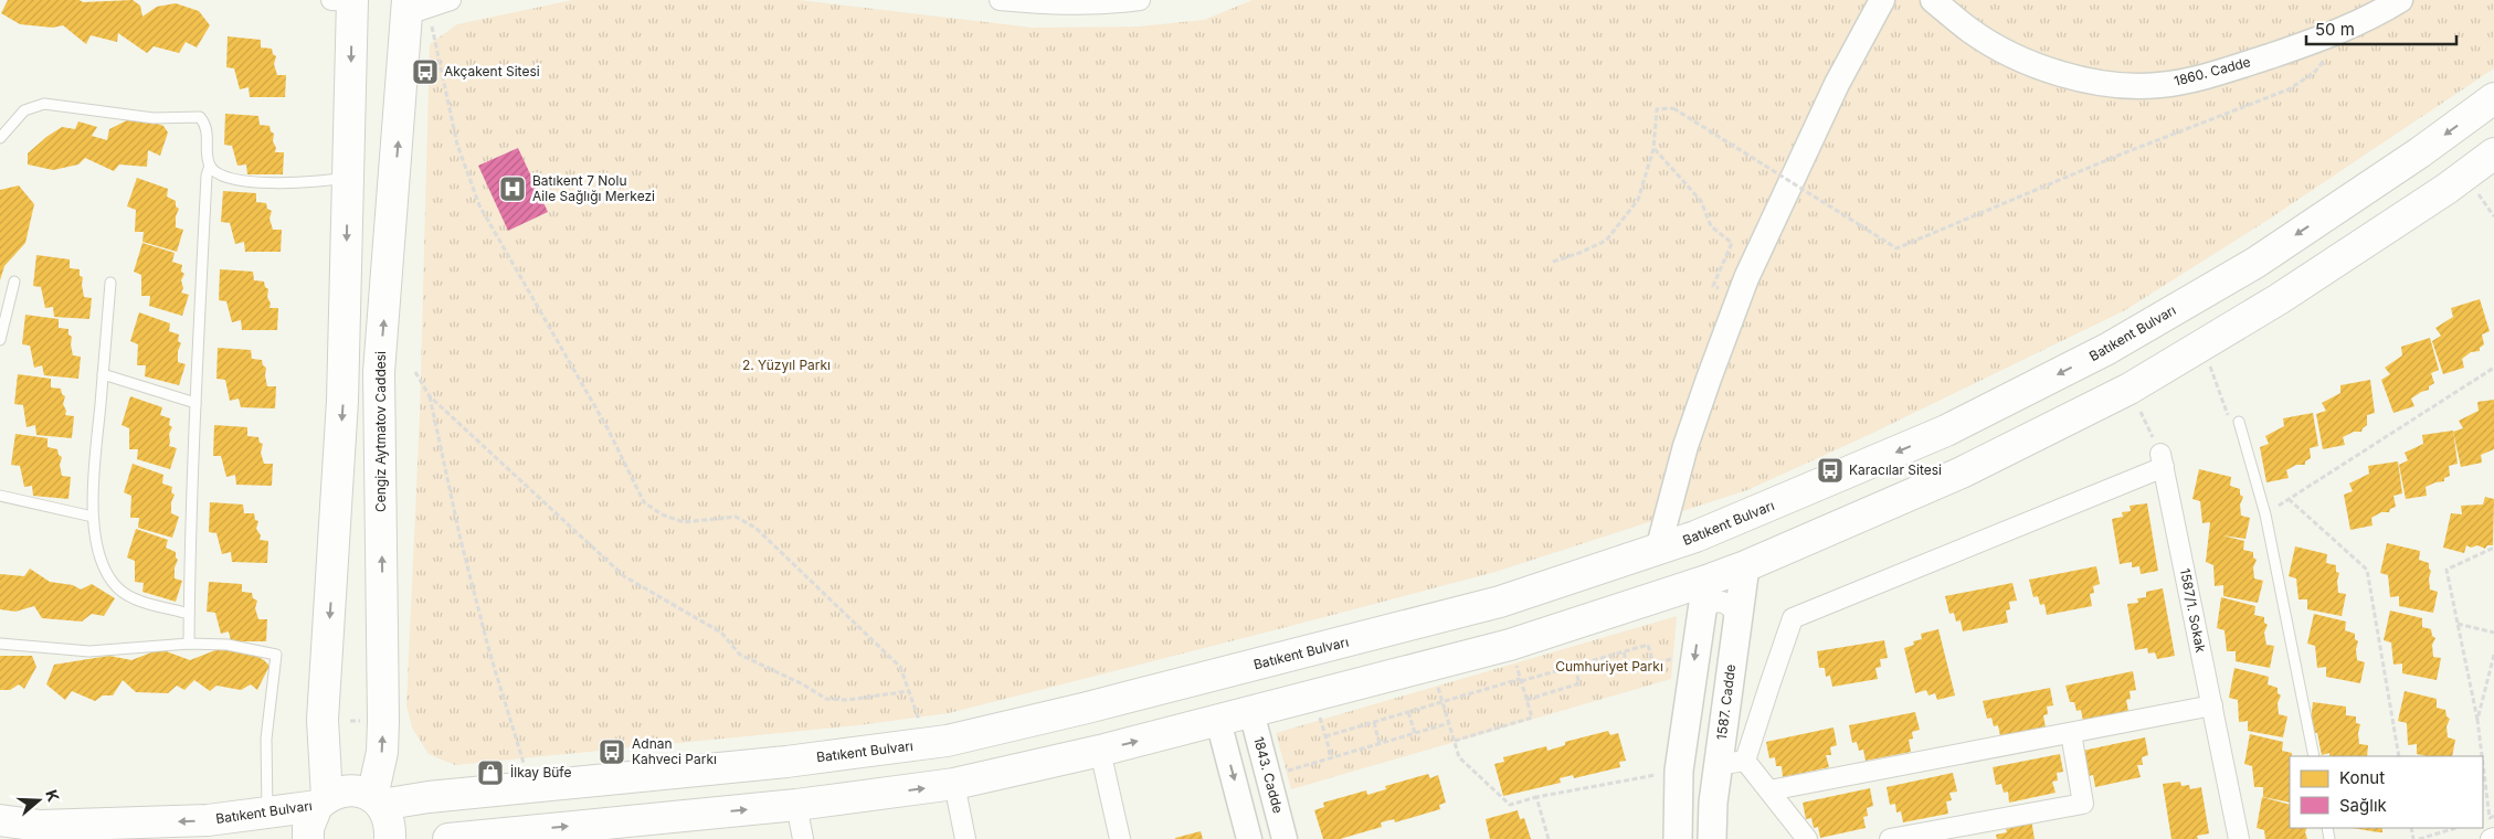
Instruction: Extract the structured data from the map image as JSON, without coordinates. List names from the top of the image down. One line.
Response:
{"streets":{"main road":["Batıkent Bulvarı","Cengiz Aytmatov Caddesi","1587. Cadde"],"street":["1860. Cadde","1587/1. Sokak","1843. Cadde"]},"crossings":[["Batıkent Bulvarı","Cengiz Aytmatov Caddesi"]],"parks":["2. Yüzyıl Parkı","Cumhuriyet Parkı"],"places":{"bus stop":["Akçakent Sitesi","Karacılar Sitesi","Adnan Kahveci Parkı"],"hospital":["Batıkent 7 Nolu Aile Sağlığı Merkezi"],"shop":["İlkay Büfe"]},"legend":["Konut","Sağlık"],"scale_bar":"50 m","north":"right"}
